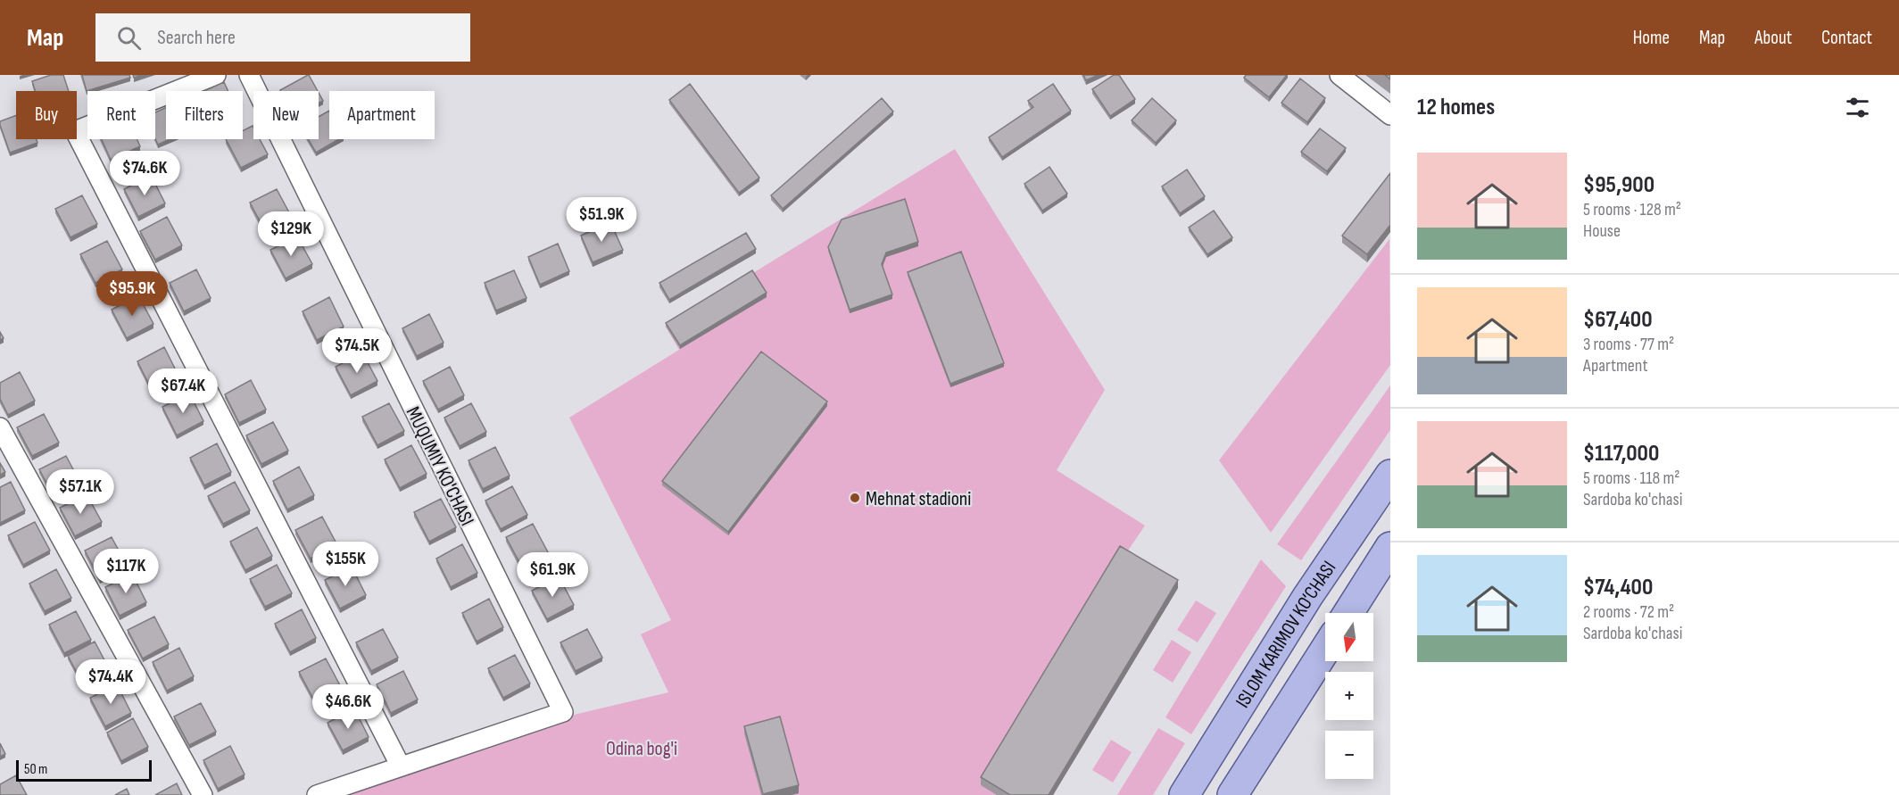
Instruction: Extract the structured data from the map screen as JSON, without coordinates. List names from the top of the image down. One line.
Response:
{"streets":{"main road":["ISLOM KARIMOV KO‘CHASI"],"street":["MUQUMIY KO'CHASI"]},"parks":["Odina bog'i"],"places":["Mehnat stadioni"],"scale_bar":"50 m","north":"bottom","page":{"header":"Map","search":"Search here","nav":["Home","Map","About","Contact"],"heading":"12 homes","chip":["Buy","Rent","Filters","New","Apartment"],"list":[{"name":"$95,900","note":"5 rooms · 128 m² · House"},{"name":"$67,400","note":"3 rooms · 77 m² · Apartment"},{"name":"$117,000","note":"5 rooms · 118 m² · Sardoba ko'chasi"},{"name":"$74,400","note":"2 rooms · 72 m² · Sardoba ko'chasi"}],"price":["$74.6K","$51.9K","$129K","$95.9K","$74.5K","$67.4K","$57.1K","$155K","$117K","$61.9K","$74.4K","$46.6K"],"map_buttons":["+","−"],"scale":"50 m"}}
